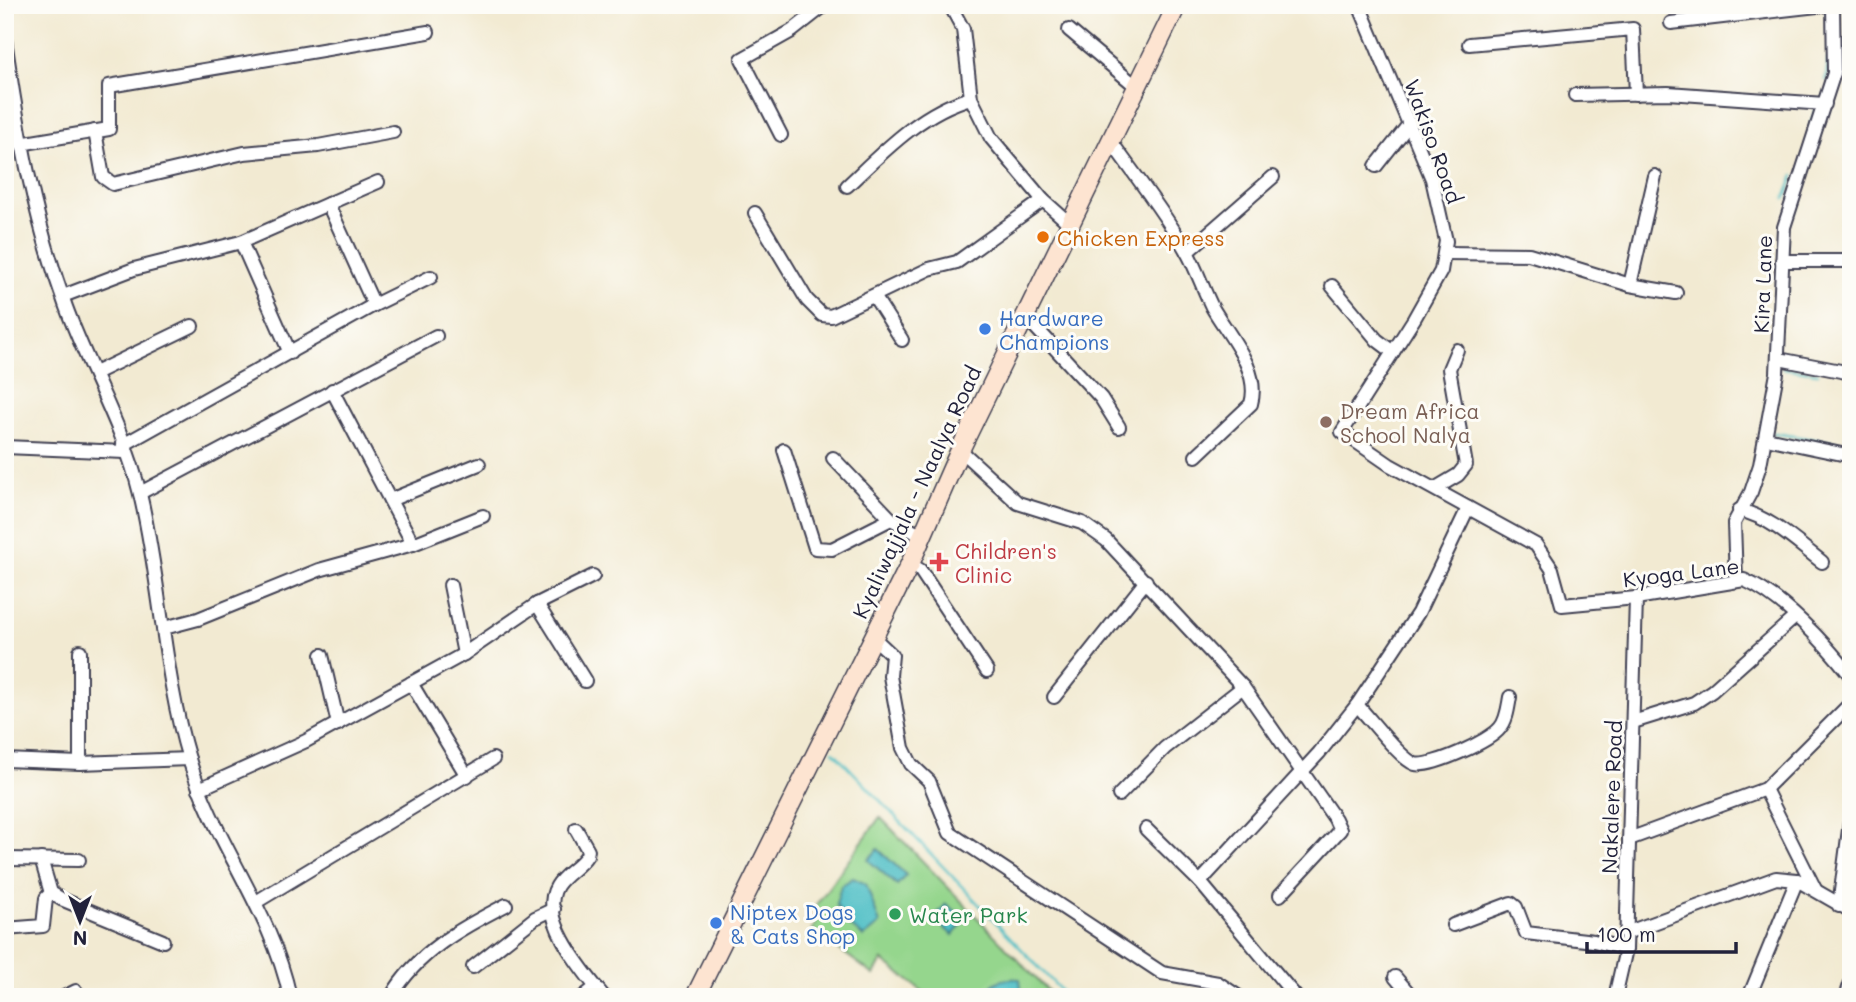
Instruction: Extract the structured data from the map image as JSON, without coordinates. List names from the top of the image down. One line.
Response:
{"streets":{"main road":["Kyaliwajjala - Naalya Road"],"street":["Wakiso Road","Kira Lane","Kyoga Lane","Nakalere Road"]},"crossings":[["Kyoga Lane","Nakalere Road"]],"places":{"other":["Chicken Express","Hardware Champions","Dream Africa School Nalya","Water Park","Niptex Dogs & Cats Shop"],"health":["Children's Clinic"]},"scale_bar":"100 m","north":"bottom"}
